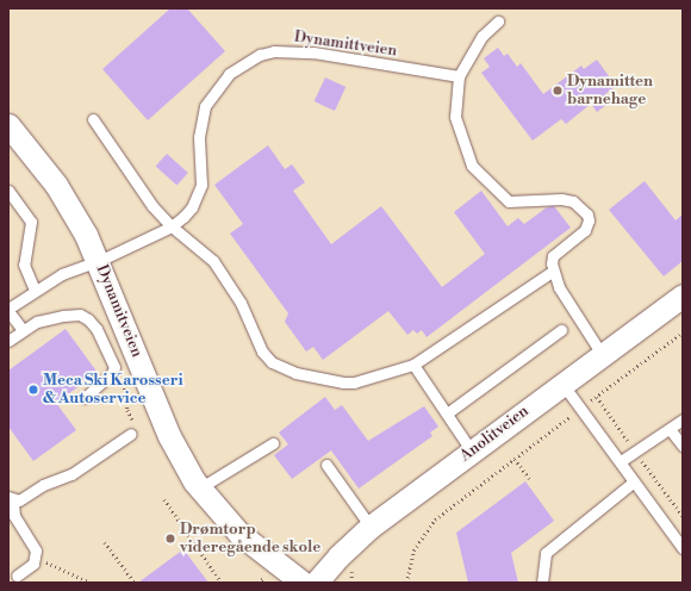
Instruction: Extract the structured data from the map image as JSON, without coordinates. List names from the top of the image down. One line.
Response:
{"streets":{"street":["Dynamitveien","Anolitveien"],"lane":["Dynamittveien"]},"crossings":[["Dynamittveien","Dynamitveien"]],"places":["Dynamitten barnehage","Meca Ski Karosseri & Autoservice","Drømtorp videregående skole"]}
